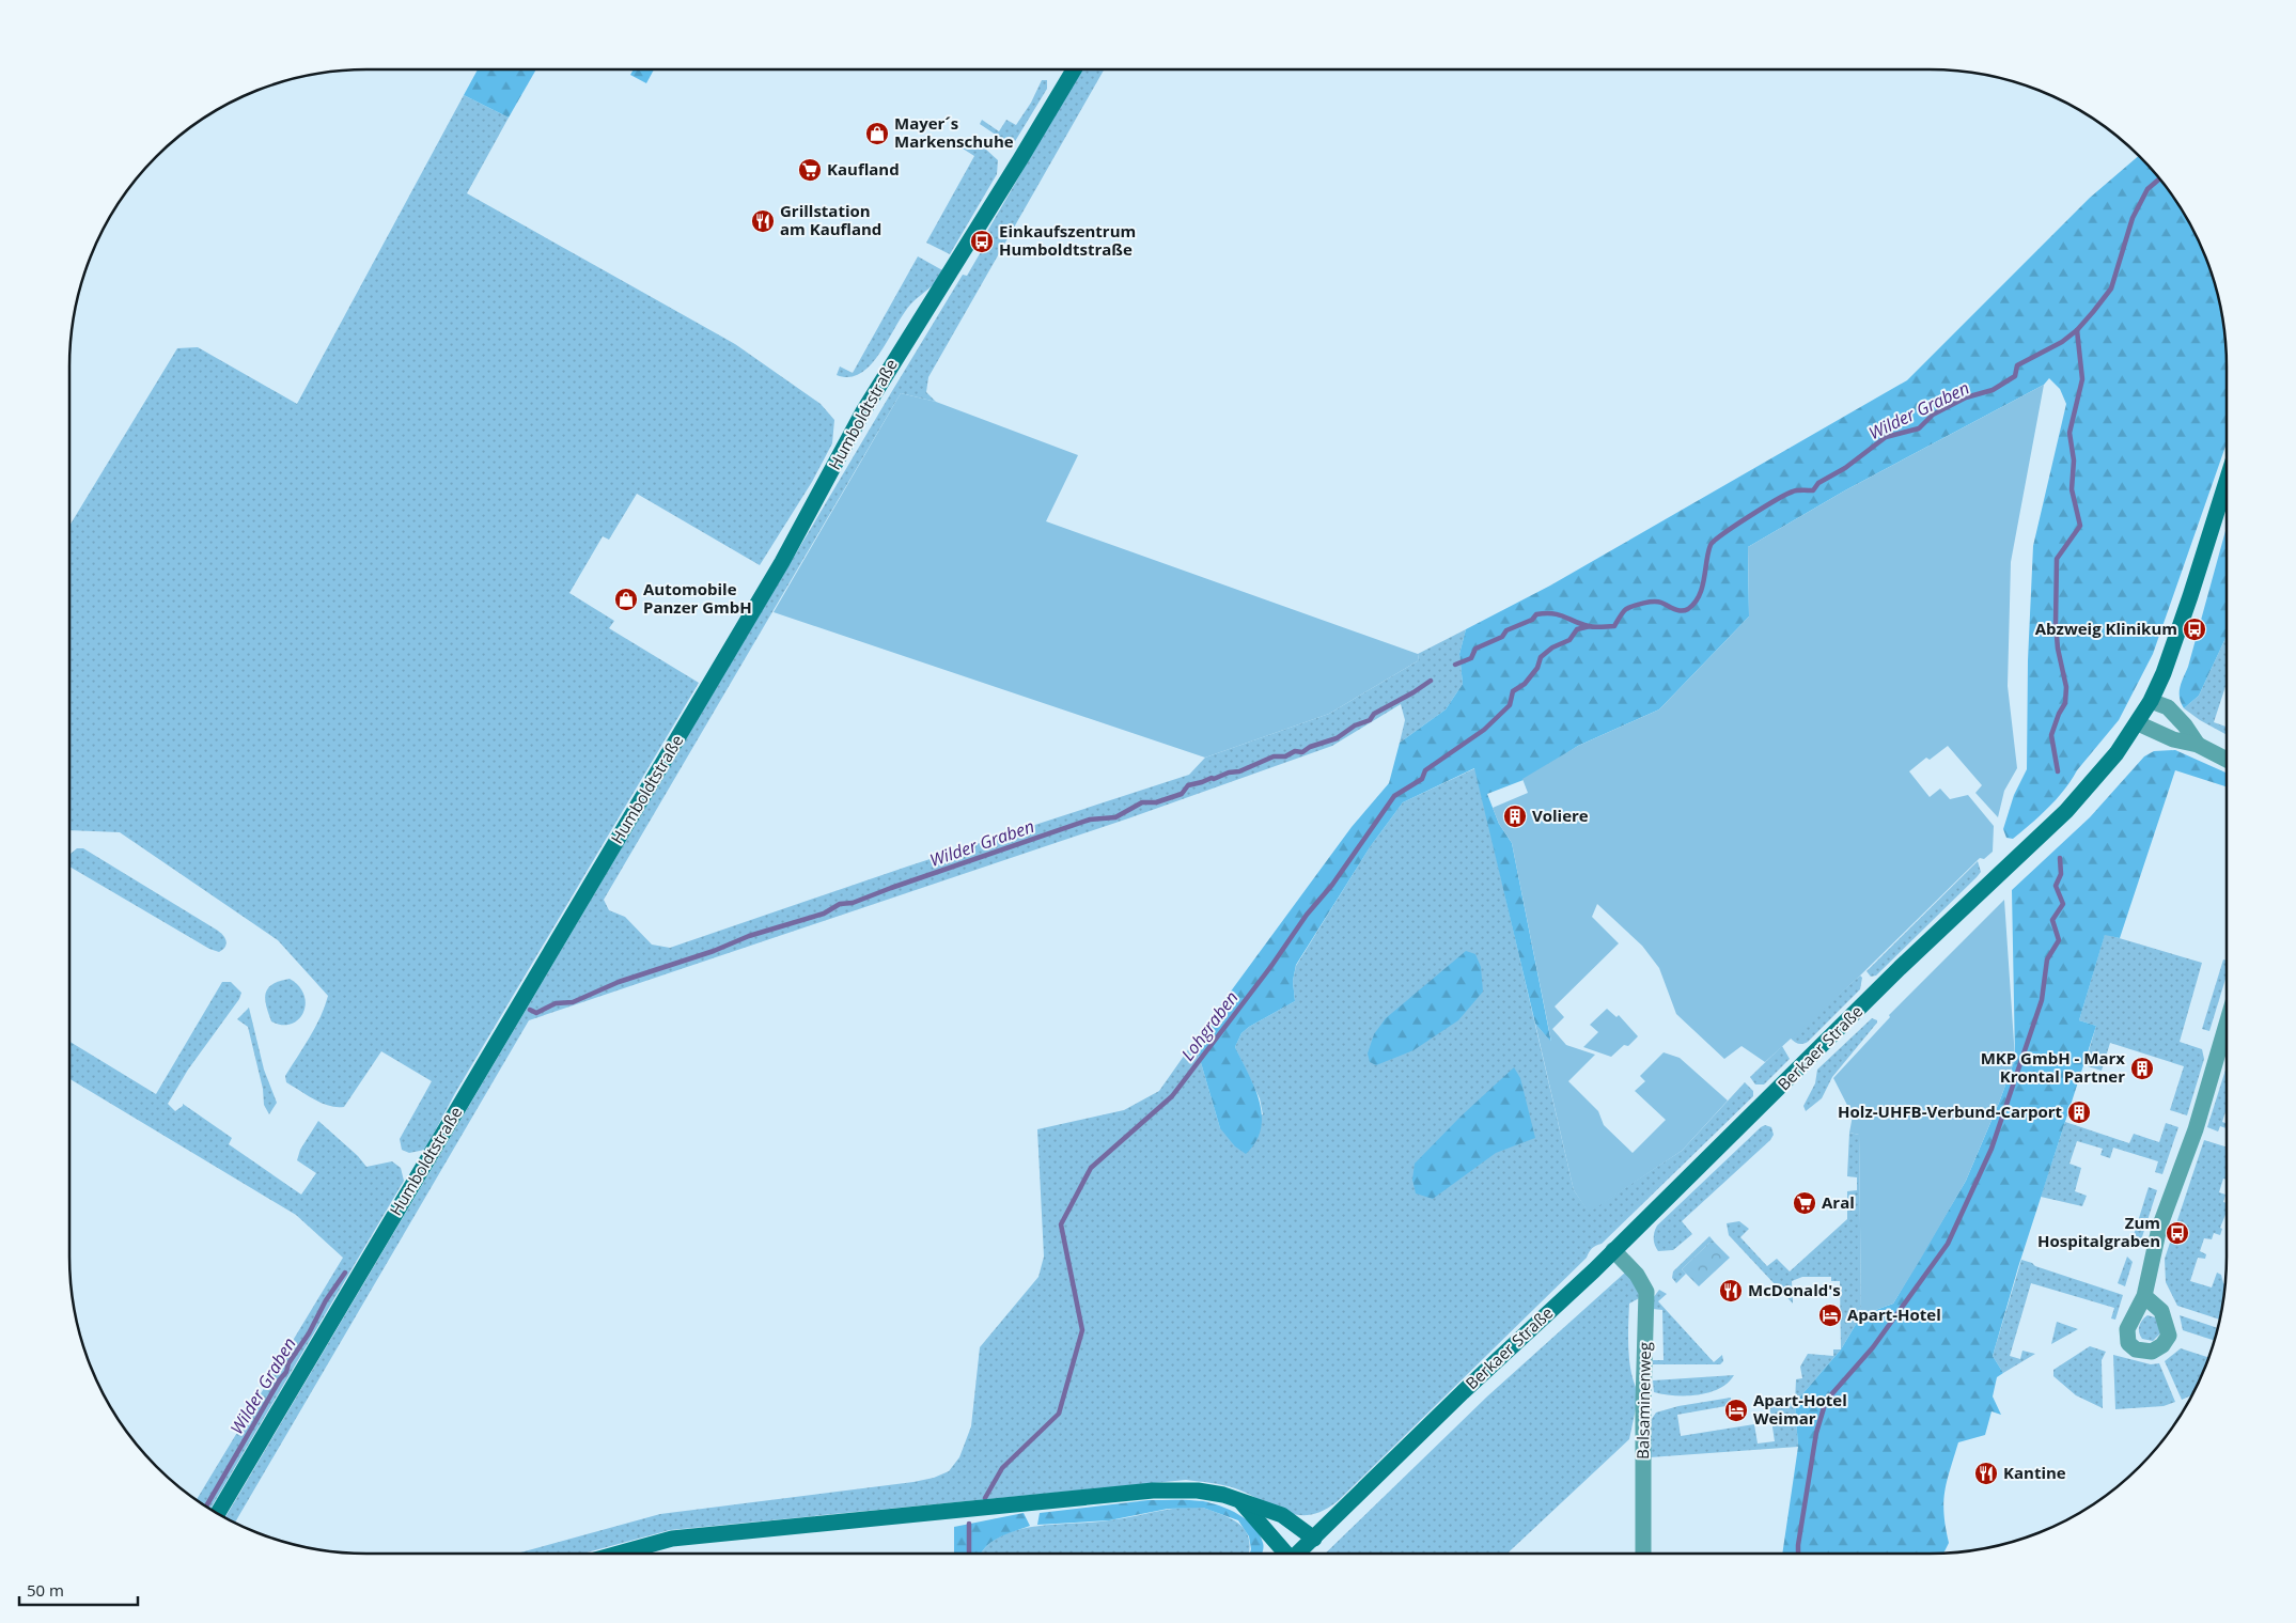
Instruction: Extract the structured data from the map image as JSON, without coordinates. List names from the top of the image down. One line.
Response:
{"streets":{"street":["Humboldtstraße","Berkaer Straße","Balsaminenweg"]},"crossings":[["Berkaer Straße","Balsaminenweg"]],"water":["Wilder Graben","Lohgraben"],"places":{"shop":["Mayer´s Markenschuhe","Automobile Panzer GmbH"],"supermarket":["Kaufland","Aral"],"restaurant":["Grillstation am Kaufland","McDonald's","Kantine"],"bus stop":["Einkaufszentrum Humboldtstraße","Abzweig Klinikum","Zum Hospitalgraben"],"building":["Voliere","MKP GmbH - Marx Krontal Partner","Holz-UHFB-Verbund-Carport"],"hotel":["Apart-Hotel","Apart-Hotel Weimar"]},"scale_bar":"50 m"}
